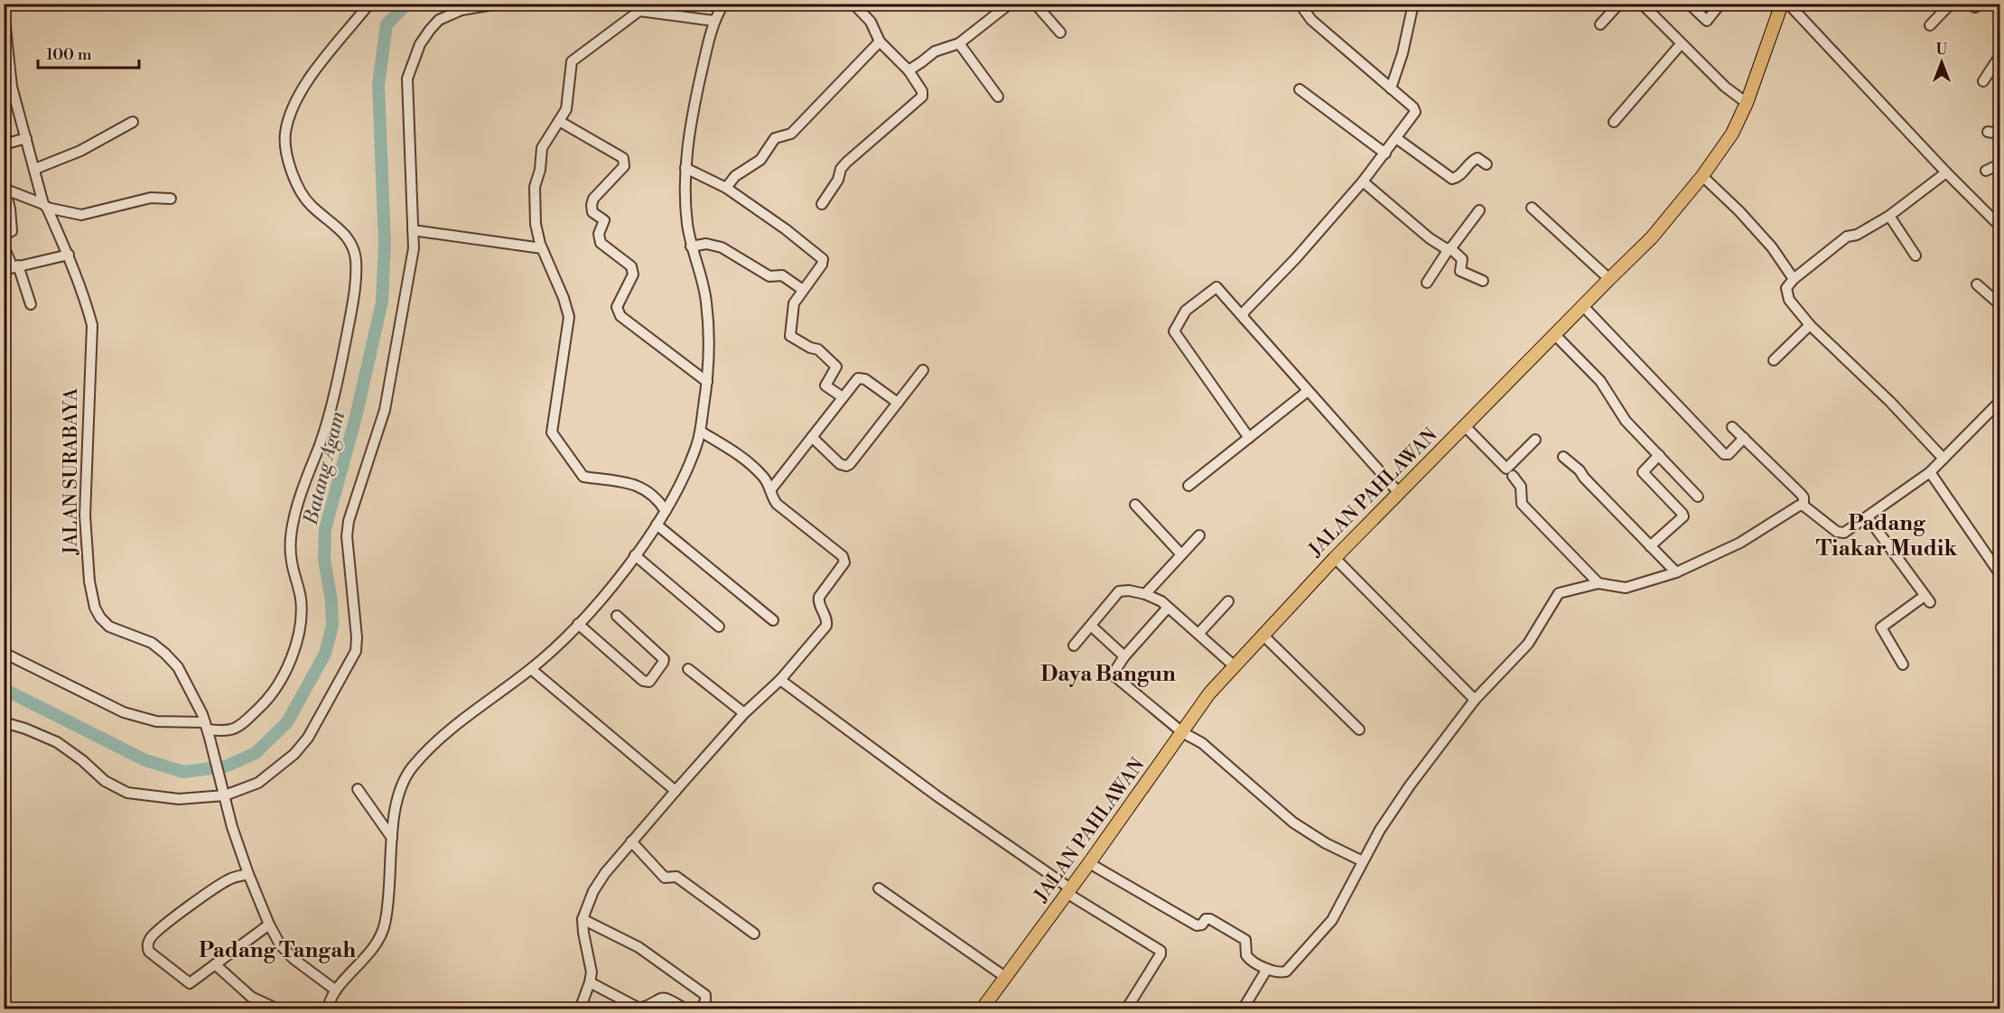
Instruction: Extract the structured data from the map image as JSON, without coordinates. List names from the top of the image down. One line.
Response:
{"streets":{"main road":["JALAN PAHLAWAN"],"street":["JALAN SURABAYA"]},"districts":["Padang Tiakar Mudik","Daya Bangun","Padang Tangah"],"water":["Batang Agam"],"scale_bar":"100 m","north":"top"}
